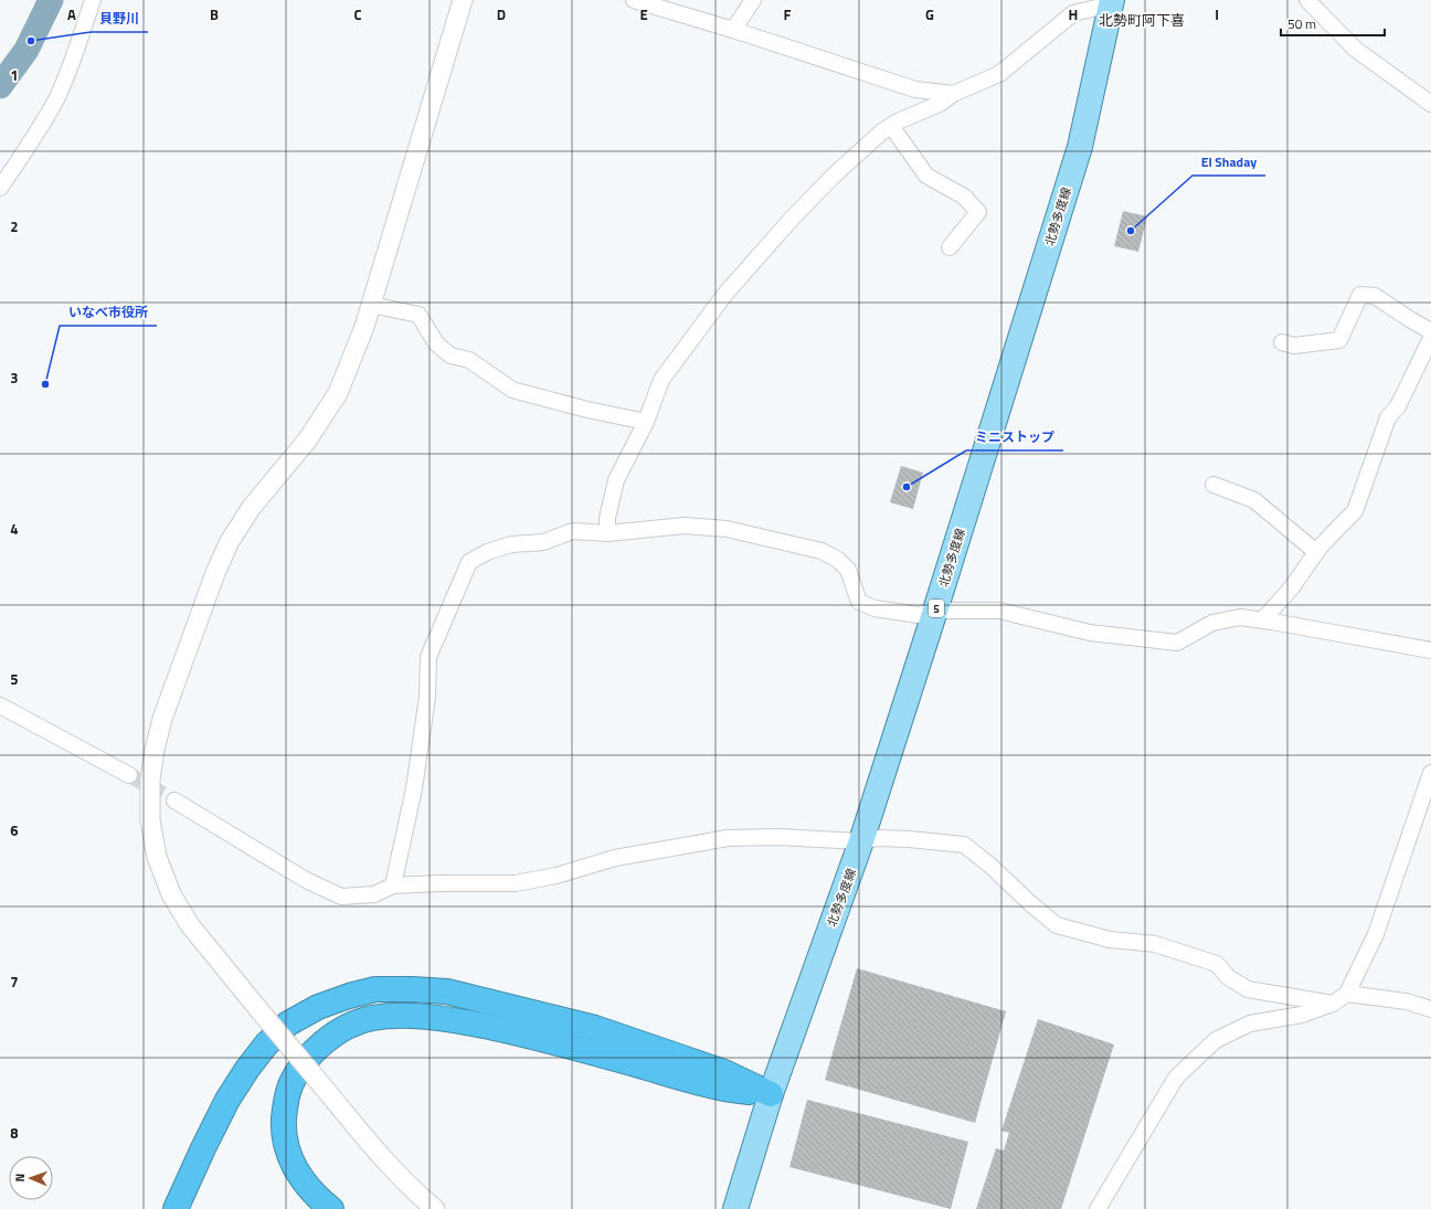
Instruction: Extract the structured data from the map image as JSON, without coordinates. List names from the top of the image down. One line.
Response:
{"streets":{"main road":["北勢多度線","5"]},"districts":["北勢町阿下喜"],"places":["貝野川","El Shaday","いなべ市役所","ミニストップ"],"scale_bar":"50 m","north":"left","grid":{"columns":["A","B","C","D","E","F","G","H","I"],"rows":["1","2","3","4","5","6","7","8"]}}
